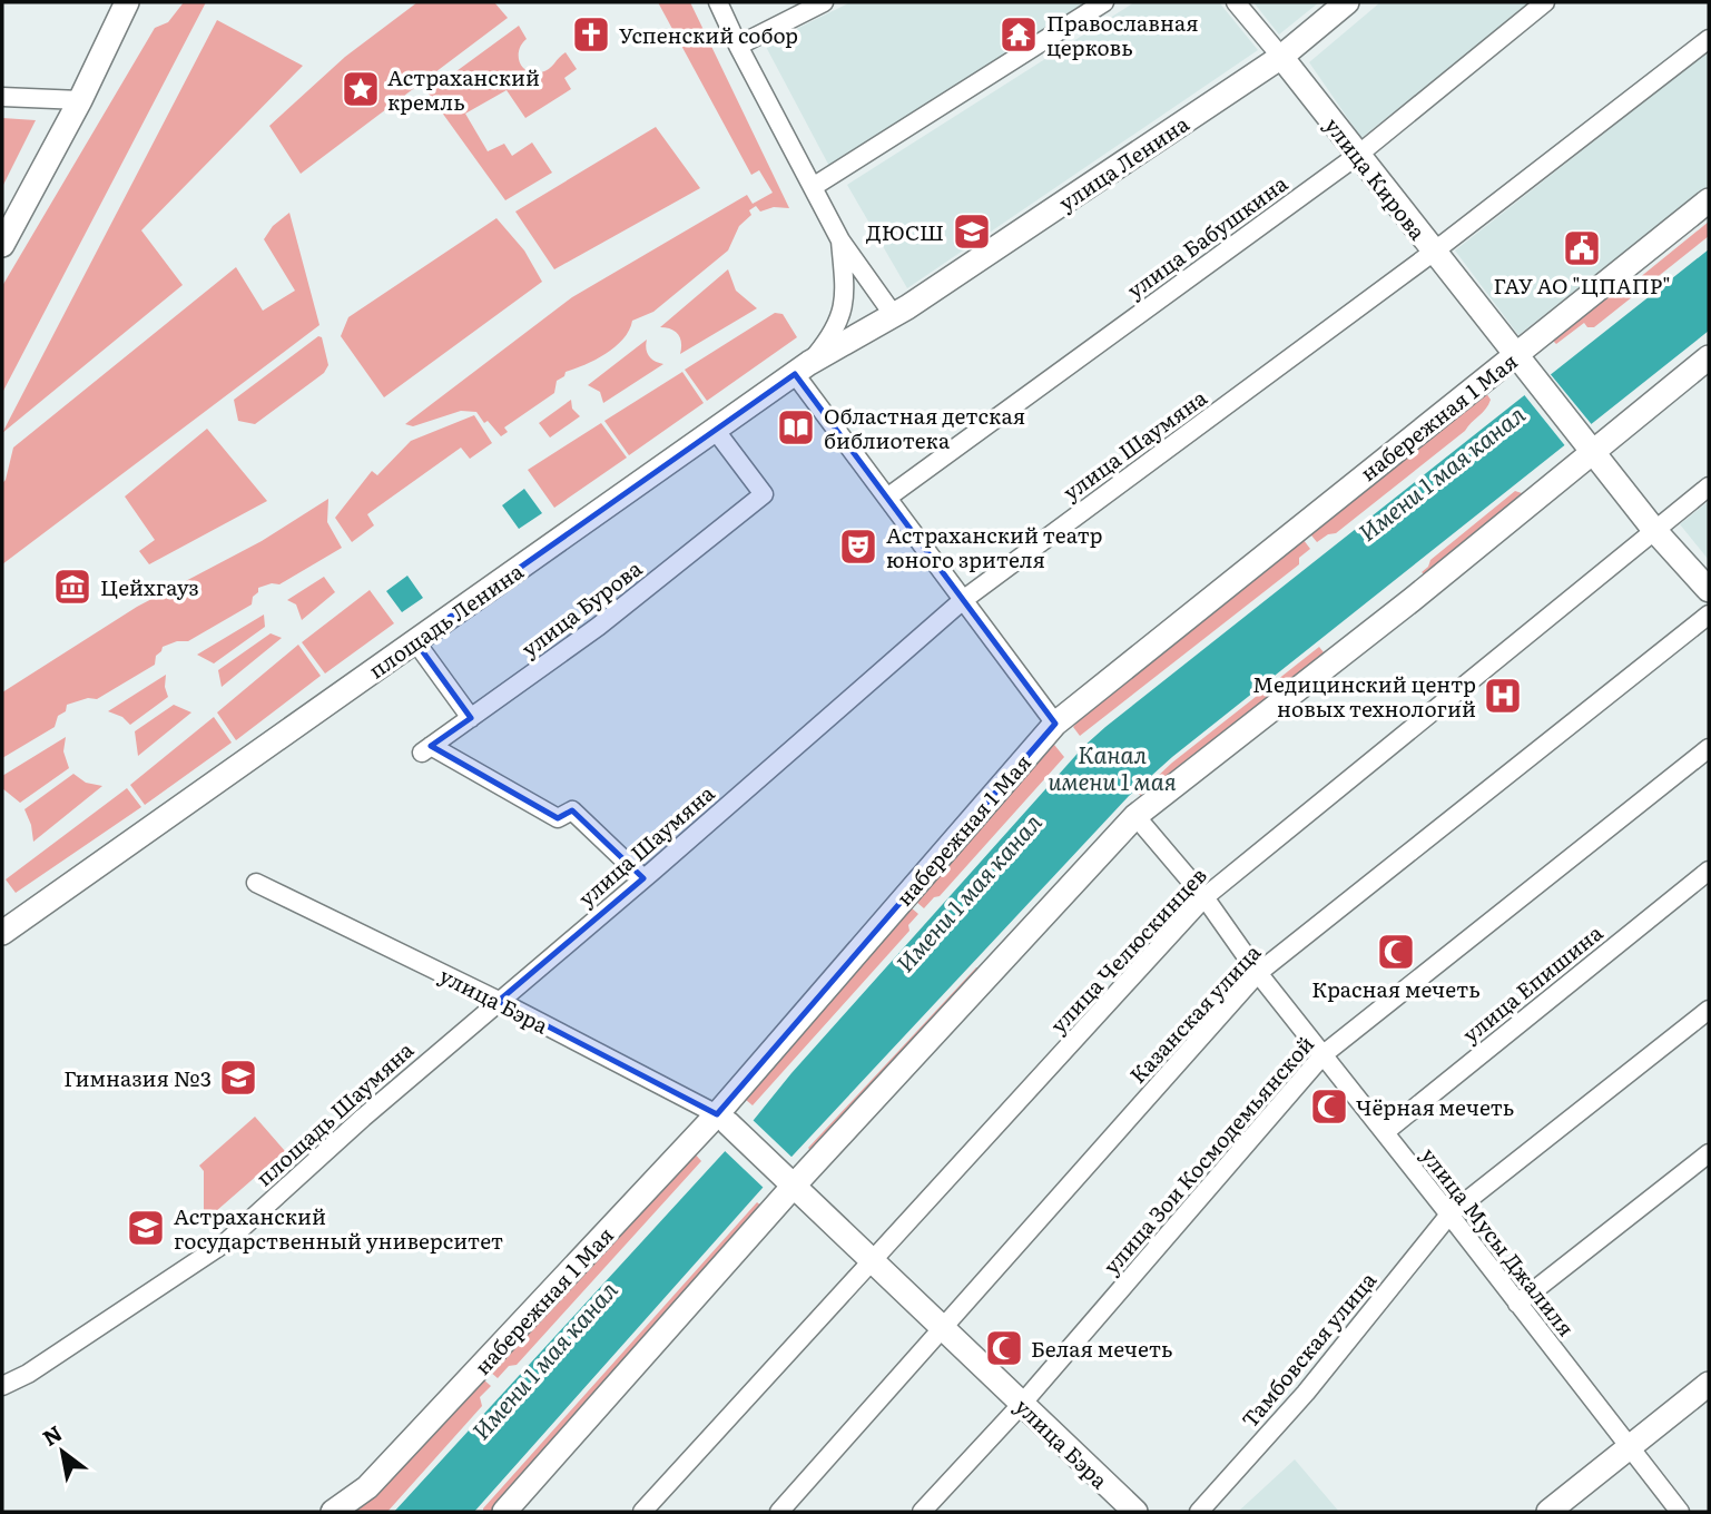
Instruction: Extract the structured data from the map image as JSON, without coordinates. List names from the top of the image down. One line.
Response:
{"streets":{"main road":["улица Ленина","улица Кирова","набережная 1 Мая","площадь Ленина","улица Бэра"],"street":["улица Бабушкина","улица Шаумяна","улица Бурова","улица Челюскинцев","улица Епишина","Казанская улица","площадь Шаумяна","улица Зои Космодемьянской","улица Мусы Джалиля","Тамбовская улица"]},"crossings":[["улица Ленина","улица Кирова"],["улица Ленина","площадь Ленина"],["улица Кирова","улица Бабушкина"],["улица Кирова","набережная 1 Мая"],["улица Кирова","улица Шаумяна"],["набережная 1 Мая","улица Бэра"],["улица Шаумяна","улица Бурова"],["улица Шаумяна","улица Бэра"],["улица Шаумяна","площадь Шаумяна"],["улица Бурова","площадь Ленина"],["улица Челюскинцев","улица Бэра"],["улица Челюскинцев","улица Мусы Джалиля"],["улица Епишина","улица Мусы Джалиля"],["улица Бэра","Казанская улица"],["улица Бэра","площадь Шаумяна"],["улица Бэра","улица Зои Космодемьянской"],["Казанская улица","улица Мусы Джалиля"],["улица Зои Космодемьянской","улица Мусы Джалиля"],["улица Мусы Джалиля","Тамбовская улица"]],"water":["Имени 1 мая канал","Канал имени 1 мая"],"places":{"church":["Успенский собор"],"temple":["Православная церковь"],"place":["Астраханский кремль"],"school or university":["ДЮСШ","Гимназия №3","Астраханский государственный университет"],"public building":["ГАУ АО \"ЦПАПР\""],"library":["Областная детская библиотека"],"theatre":["Астраханский театр юного зрителя"],"museum":["Цейхгауз"],"hospital":["Медицинский центр новых технологий"],"mosque":["Красная мечеть","Чёрная мечеть","Белая мечеть"]},"north":"top left"}
